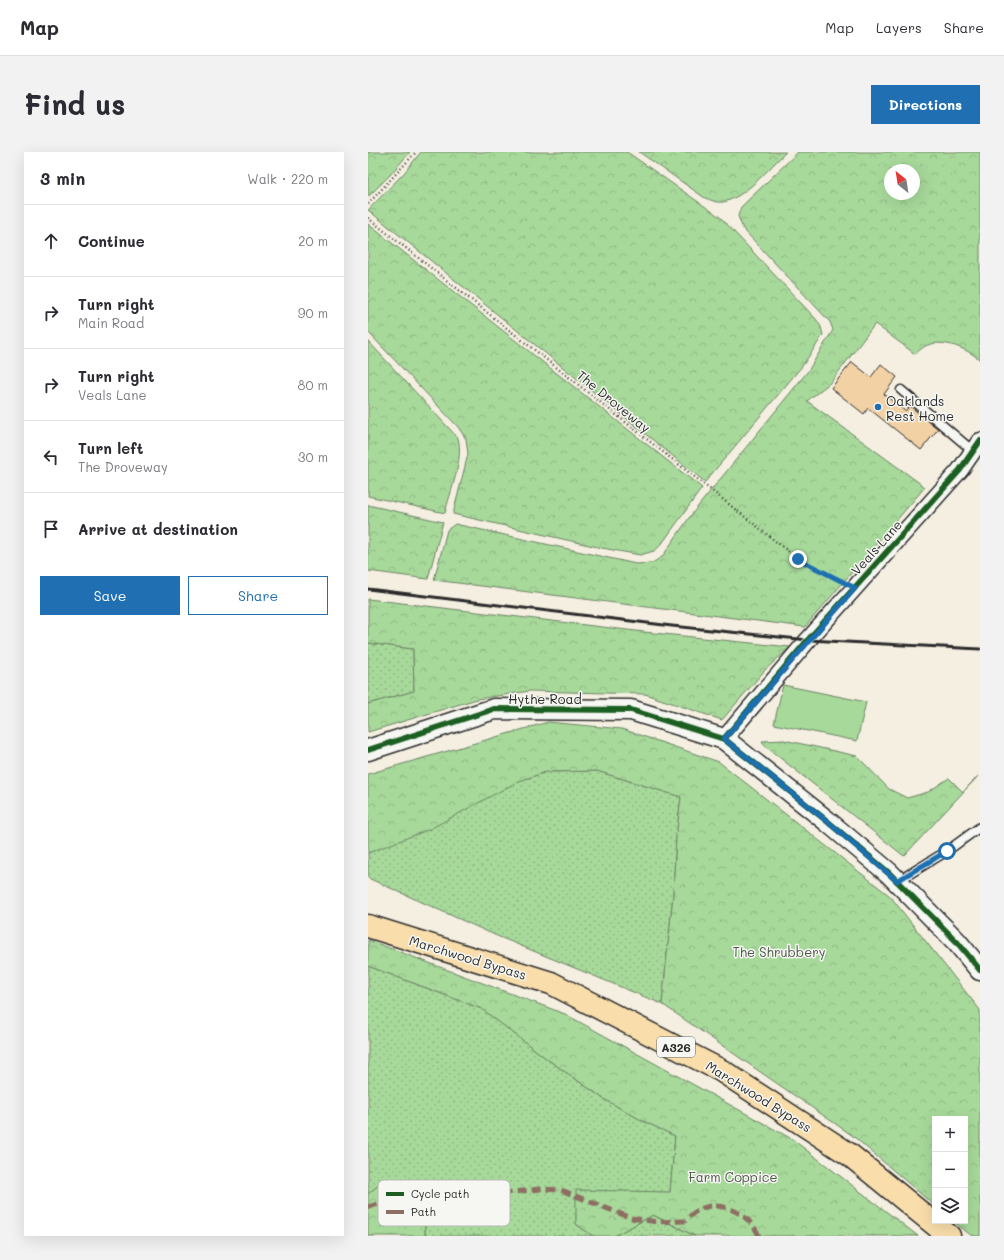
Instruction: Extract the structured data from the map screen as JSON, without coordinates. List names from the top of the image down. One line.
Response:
{"streets":{"main road":["Marchwood Bypass","A326"],"street":["Veals Lane","Hythe Road"],"path":["The Droveway"]},"crossings":[["The Droveway","Veals Lane"],["Veals Lane","Hythe Road"]],"parks":["The Shrubbery","Farm Coppice"],"places":["Oaklands Rest Home"],"legend":["Cycle path","Path"],"north":"top left","page":{"header":"Map","nav":["Map","Layers","Share"],"buttons":["Directions",["Save","Share"]],"title":"Find us","heading":["3 min","Walk · 220 m"],"list":[["Continue","20 m"],["Turn right","Main Road","90 m"],["Turn right","Veals Lane","80 m"],["Turn left","The Droveway","30 m"],"Arrive at destination"],"map_buttons":["+","−"]}}
